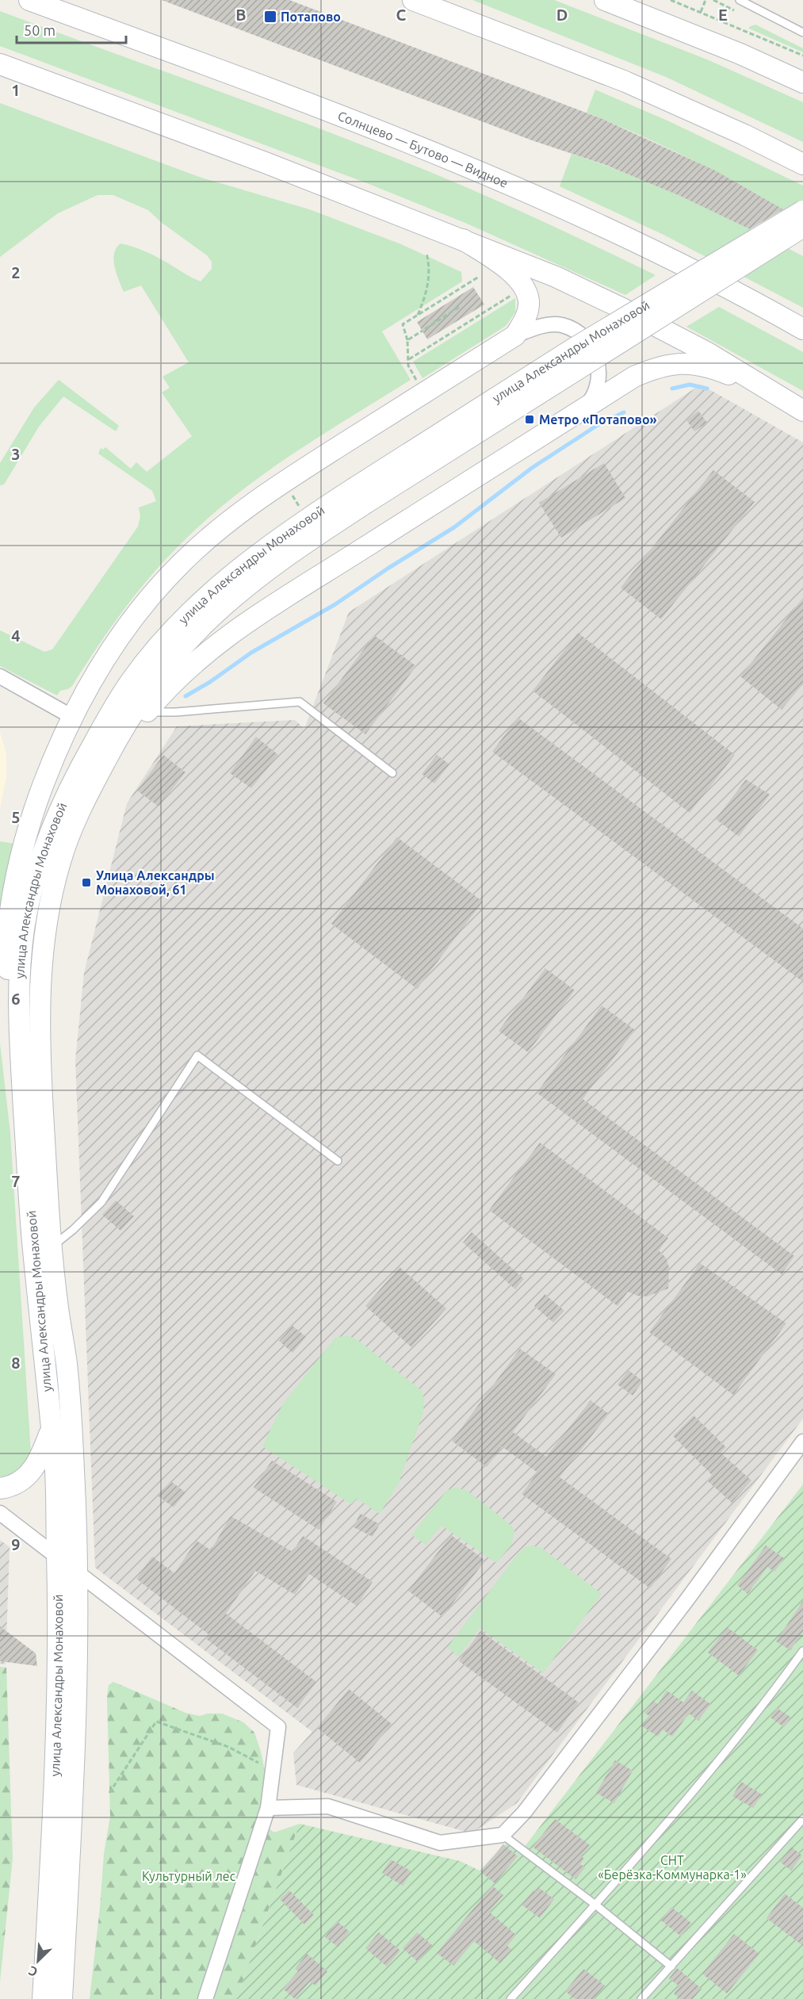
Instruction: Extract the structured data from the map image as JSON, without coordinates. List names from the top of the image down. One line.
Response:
{"streets":{"main road":["Солнцево — Бутово — Видное","улица Александры Монаховой"]},"parks":["СНТ «Берёзка-Коммунарка-1»","Культурный лес"],"places":{"transit":["Потапово","Метро «Потапово»","Улица Александры Монаховой, 61"]},"scale_bar":"50 m","north":"bottom left","grid":{"columns":["B","C","D","E"],"rows":["1","2","3","4","5","6","7","8","9"]}}
